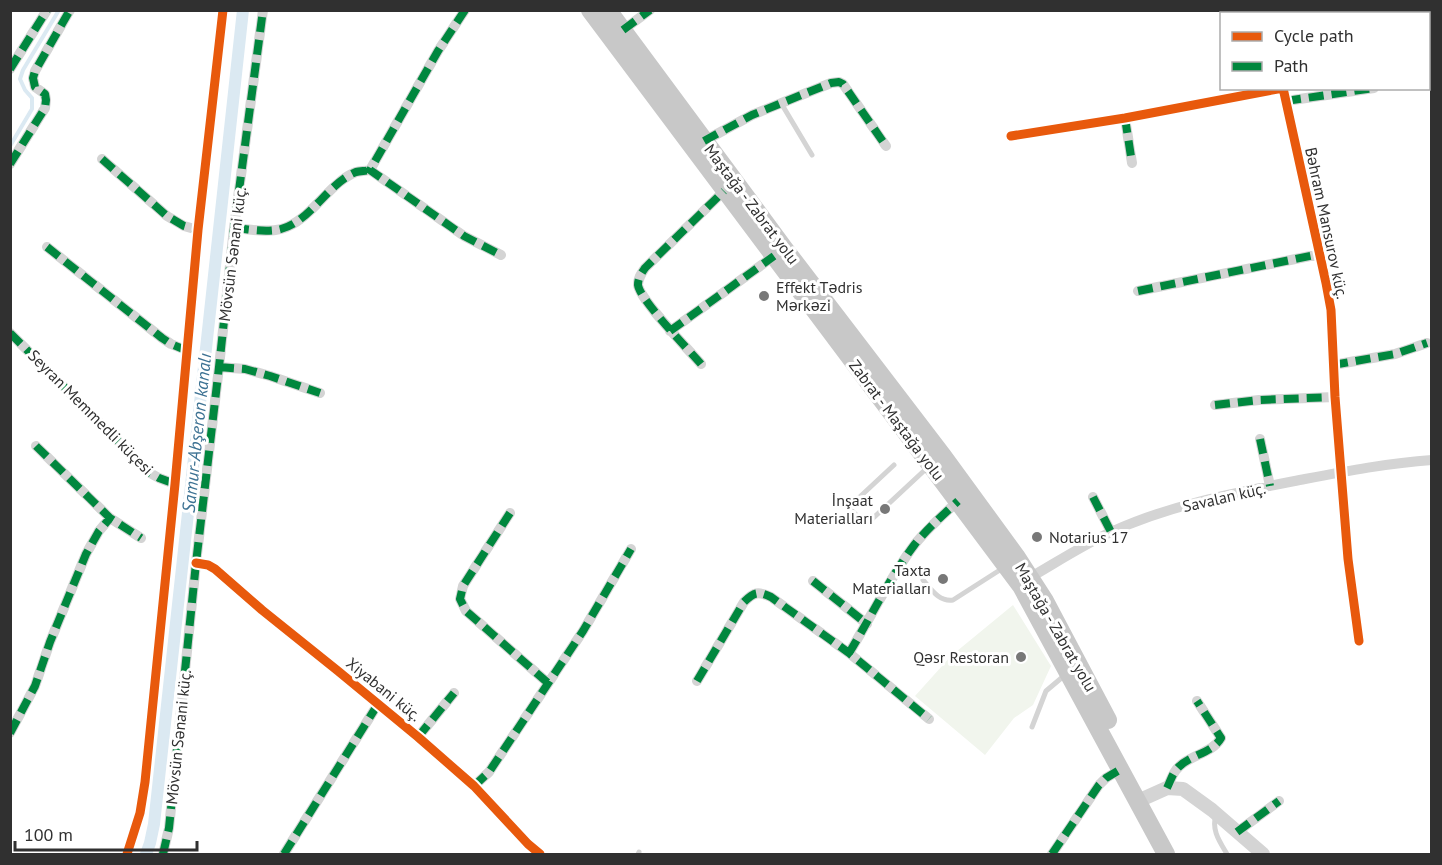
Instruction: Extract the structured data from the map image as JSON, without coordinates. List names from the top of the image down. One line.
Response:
{"streets":{"main road":["Maştağa - Zabrat yolu","Zabrat - Maştağa yolu"],"street":["Bəhram Mansurov küç.","Mövsün Sənani küç.","Seyran Memmedli küçesi","Savalan küç.","Xiyabani küç."]},"crossings":[["Maştağa - Zabrat yolu","Zabrat - Maştağa yolu"],["Maştağa - Zabrat yolu","Savalan küç."],["Bəhram Mansurov küç.","Savalan küç."],["Mövsün Sənani küç.","Xiyabani küç."]],"water":["Samur-Abşeron kanalı"],"places":["Effekt Tədris Mərkəzi","İnşaat Materialları","Notarius 17","Taxta Materialları","Qəsr Restoran"],"legend":["Cycle path","Path"],"scale_bar":"100 m"}
